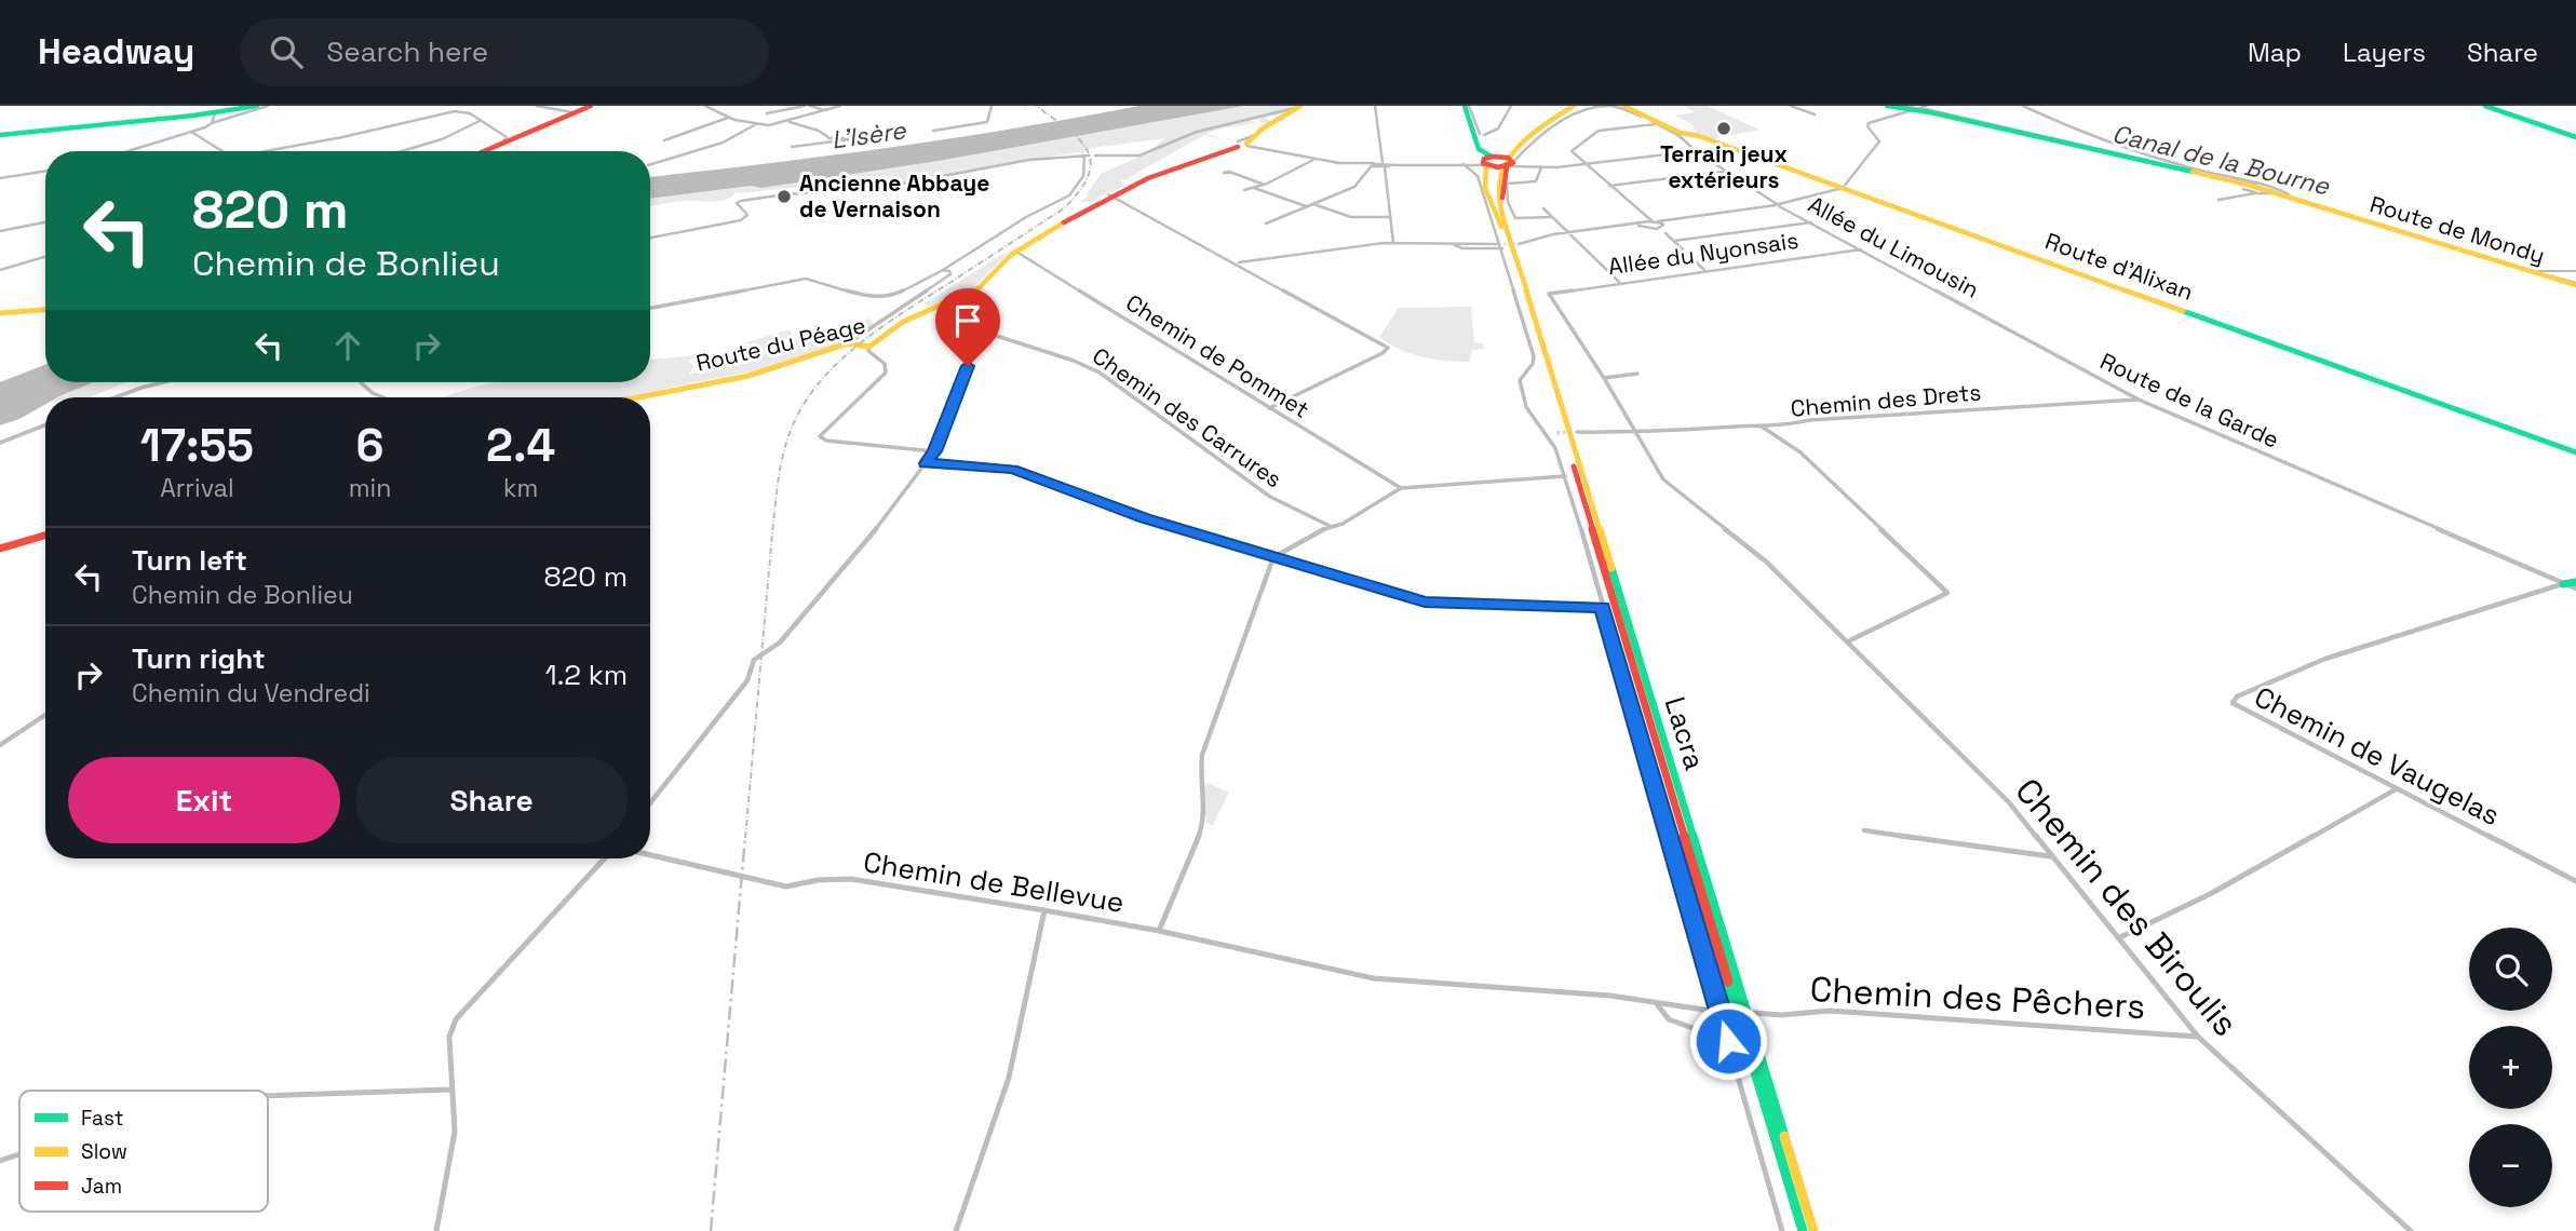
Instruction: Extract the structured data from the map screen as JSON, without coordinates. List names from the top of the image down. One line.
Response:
{"streets":{"main road":["Route de Mondy","Route d'Alixan","Route du Péage","Lacra"],"street":["Allée du Limousin","Allée du Nyonsais","Chemin de Pommet","Chemin des Drets","Route de la Garde","Chemin des Carrures","Chemin de Vaugelas","Chemin de Bellevue","Chemin des Biroulis","Chemin des Pêchers"]},"crossings":[["Allée du Limousin","Allée du Nyonsais"],["Allée du Limousin","Route d'Alixan"],["Allée du Limousin","Route de la Garde"],["Allée du Nyonsais","Chemin des Biroulis"],["Route du Péage","Chemin de Pommet"],["Chemin des Drets","Route de la Garde"],["Chemin des Drets","Chemin des Biroulis"],["Route de la Garde","Chemin de Vaugelas"],["Chemin des Biroulis","Chemin des Pêchers"]],"water":["L'Isère","Canal de la Bourne"],"places":["Terrain jeux extérieurs","Ancienne Abbaye de Vernaison"],"legend":["Fast","Slow","Jam"],"page":{"header":"Headway","search":"Search here","nav":["Map","Layers","Share"],"turn":["820 m","Chemin de Bonlieu"],"eta":["17:55","Arrival","6","min","2.4","km"],"list":[{"name":"Turn left","note":"Chemin de Bonlieu","value":"820 m"},{"name":"Turn right","note":"Chemin du Vendredi","value":"1.2 km"}],"buttons":["Exit","Share"],"map_buttons":["+","−"]}}
